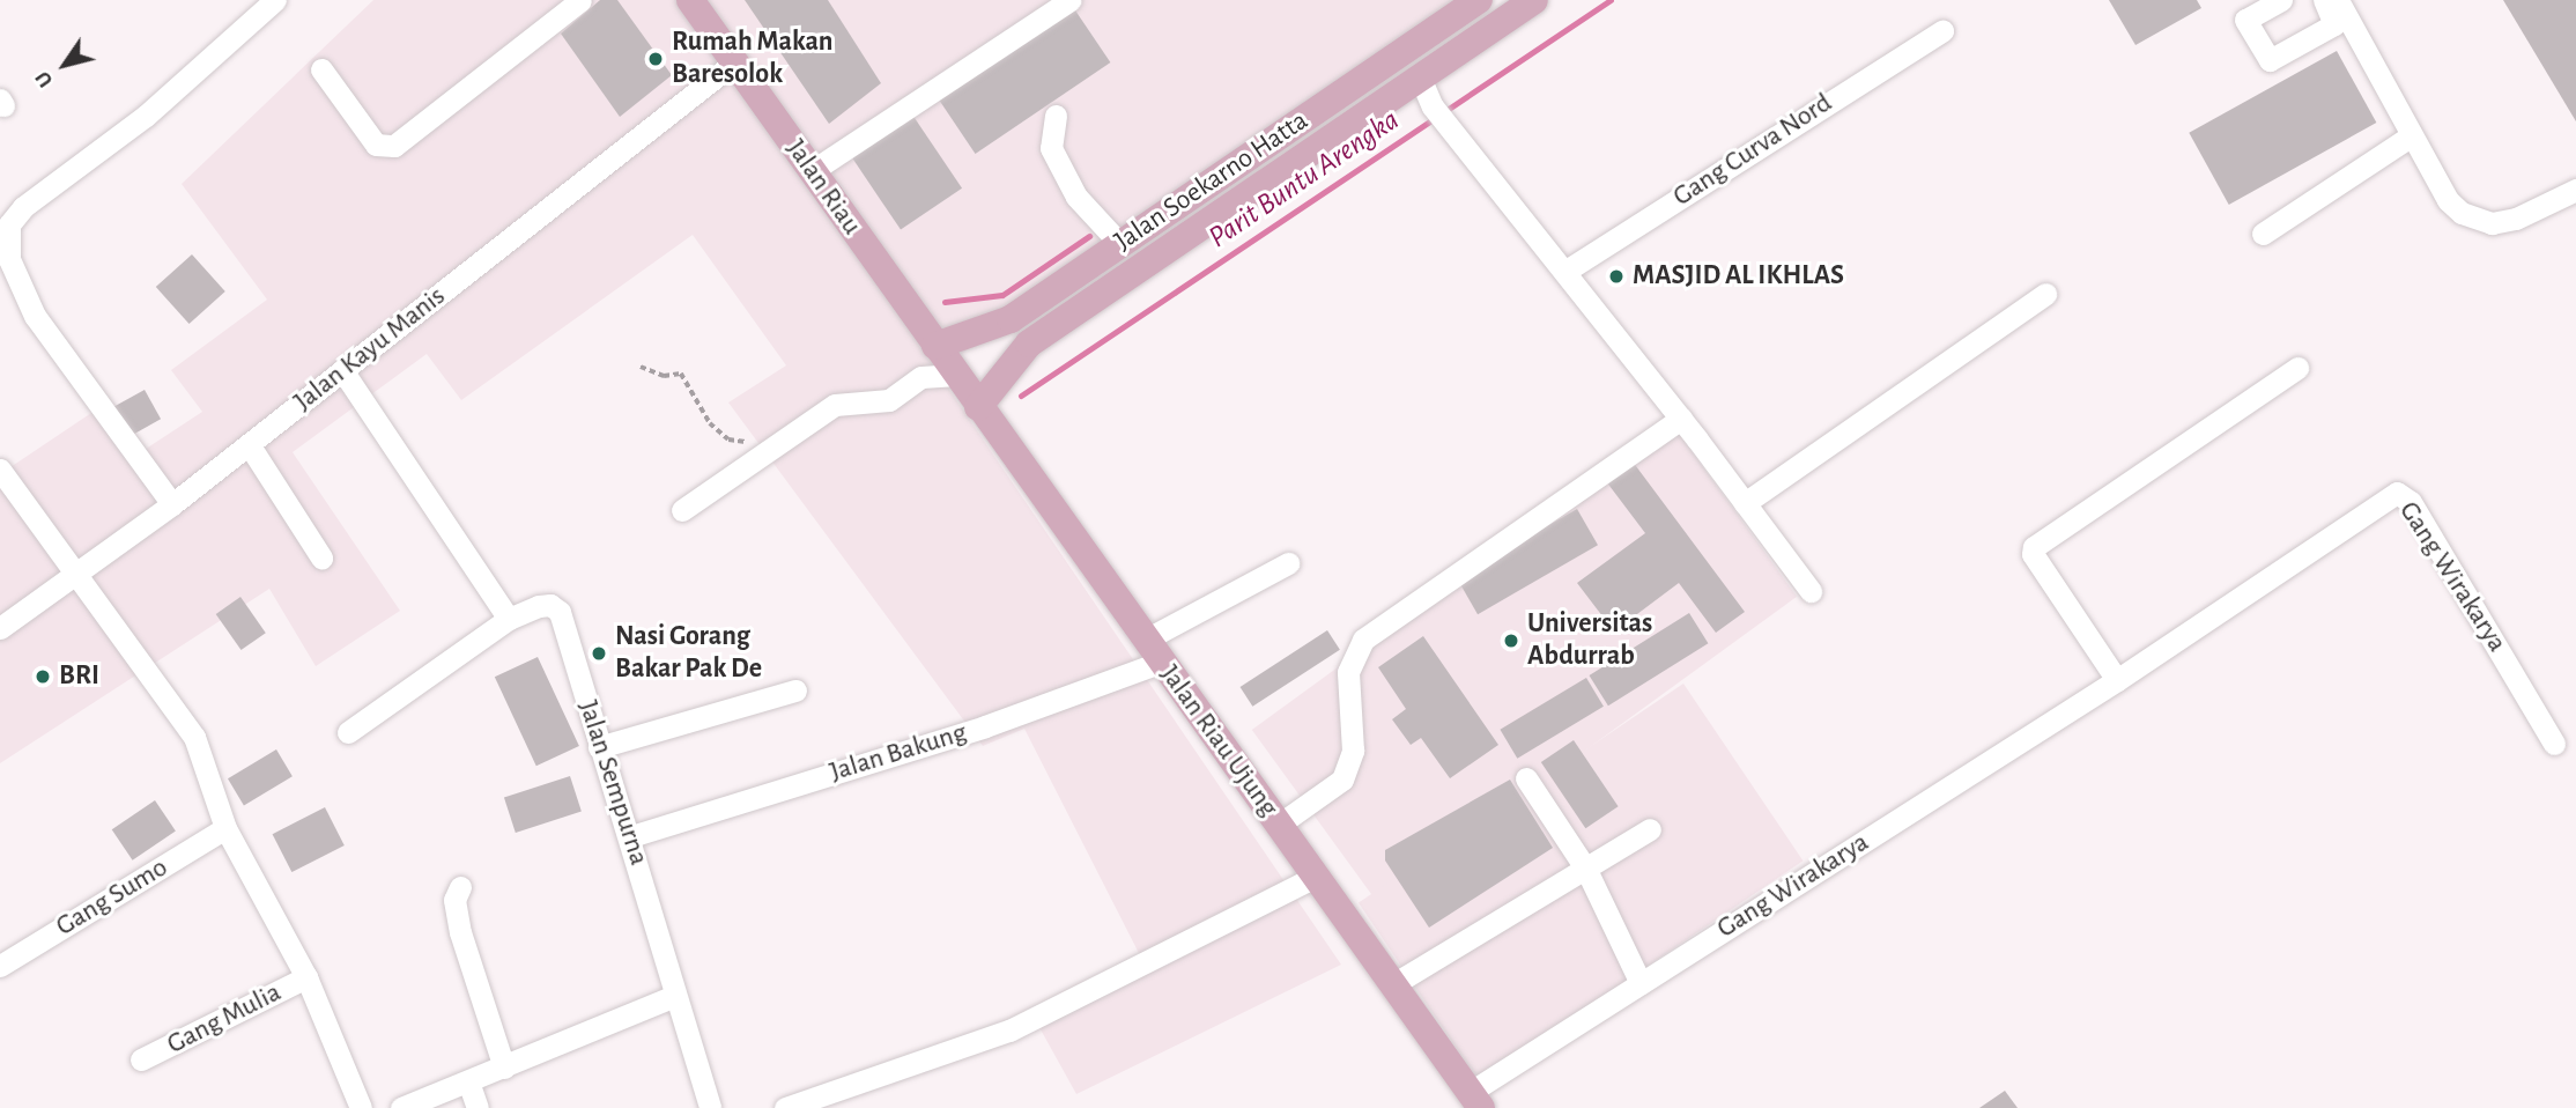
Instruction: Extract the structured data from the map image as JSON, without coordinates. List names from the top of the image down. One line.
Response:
{"streets":{"main road":["Jalan Soekarno Hatta","Jalan Riau","Jalan Riau Ujung"],"street":["Gang Curva Nord","Jalan Kayu Manis","Gang Wirakarya","Jalan Bakung","Jalan Sempurna","Gang Sumo","Gang Mulia"]},"crossings":[["Jalan Soekarno Hatta","Jalan Riau"],["Jalan Soekarno Hatta","Jalan Riau Ujung"],["Jalan Riau","Jalan Kayu Manis"],["Jalan Riau","Jalan Riau Ujung"],["Gang Wirakarya","Jalan Riau Ujung"],["Jalan Riau Ujung","Jalan Bakung"],["Jalan Bakung","Jalan Sempurna"]],"water":["Parit Buntu Arengka"],"places":["Rumah Makan Baresolok","MASJID AL IKHLAS","Universitas Abdurrab","Nasi Gorang Bakar Pak De","BRI"],"north":"bottom left"}
